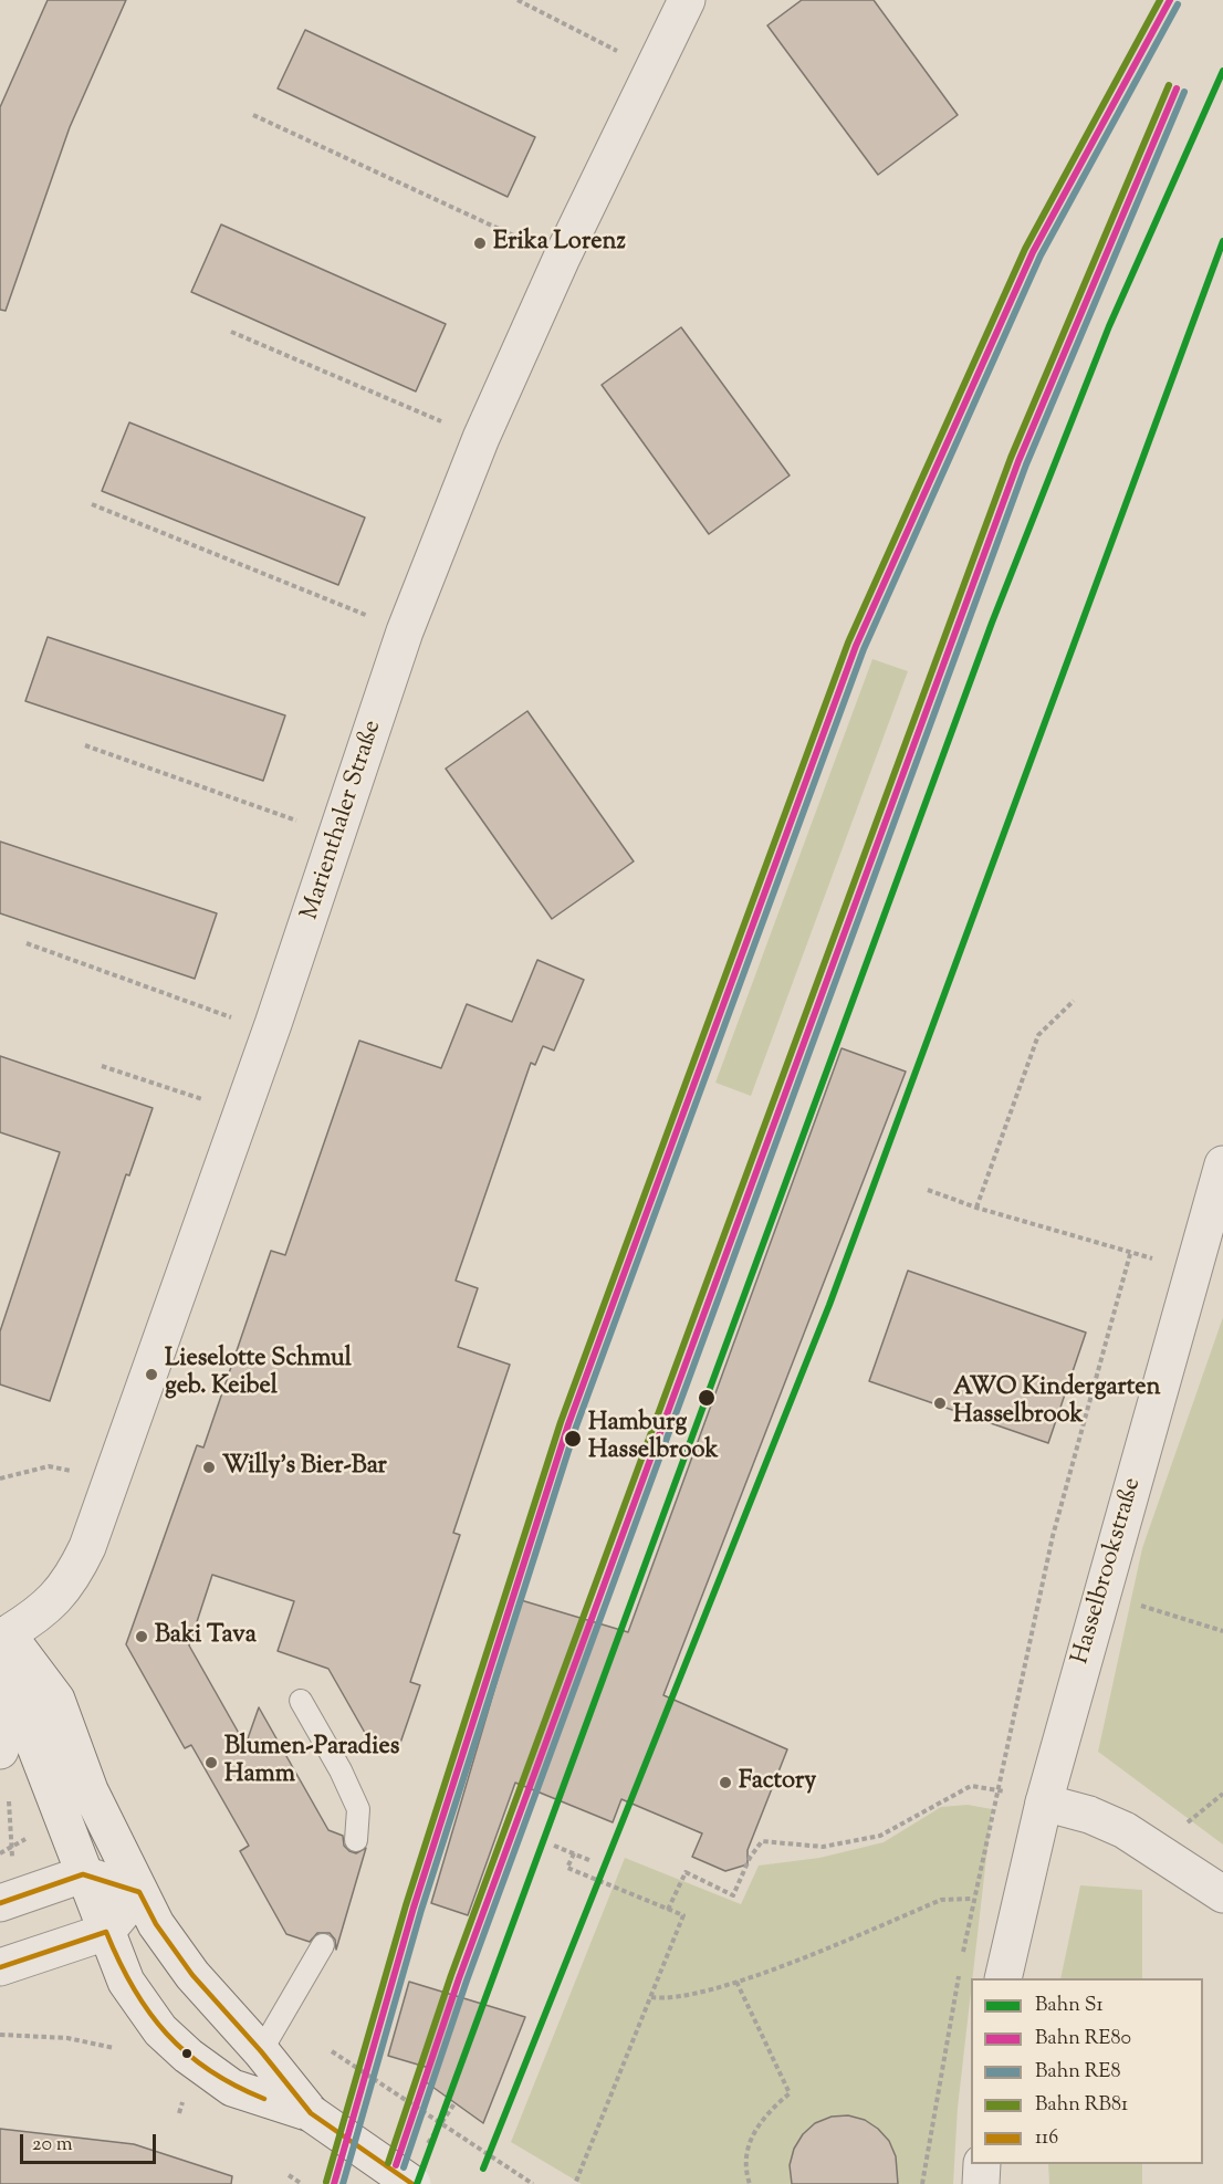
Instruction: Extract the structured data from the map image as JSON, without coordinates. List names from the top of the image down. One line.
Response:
{"streets":{"street":["Marienthaler Straße","Hasselbrookstraße"]},"places":["Erika Lorenz","Lieselotte Schmul geb. Keibel","AWO Kindergarten Hasselbrook","Hamburg Hasselbrook","Willy's Bier-Bar","Baki Tava","Blumen-Paradies Hamm","Factory"],"lines":["rail line RE80","rail line RB81","rail line RE8","rail line S1","transit line 116"],"legend":["Bahn S1","Bahn RE80","Bahn RE8","Bahn RB81","116"],"scale_bar":"20 m"}
